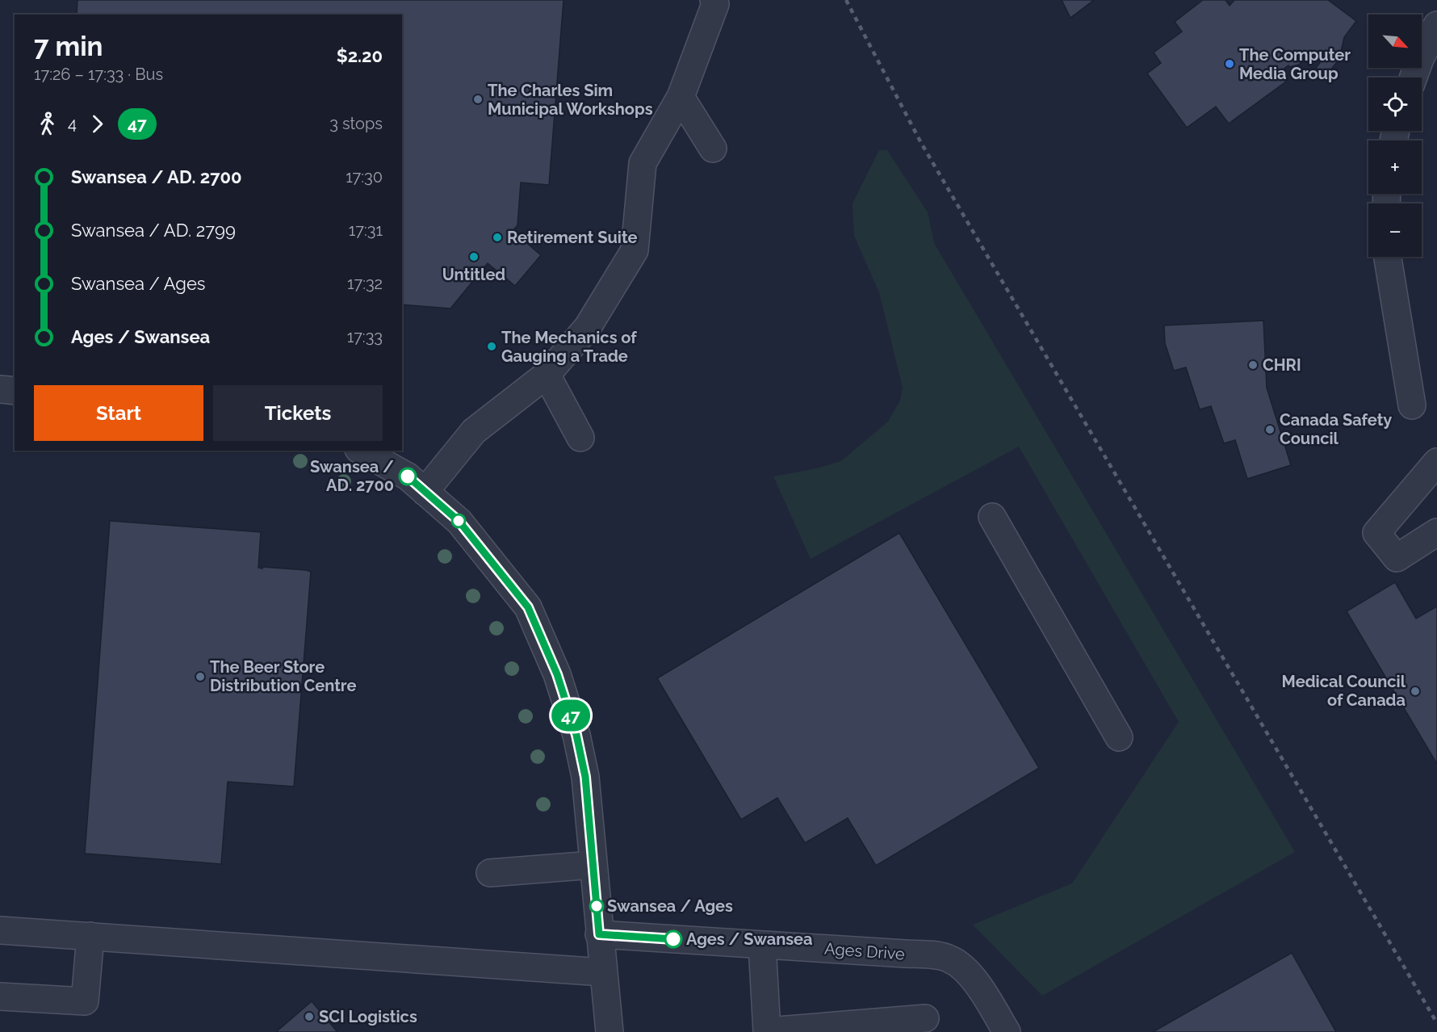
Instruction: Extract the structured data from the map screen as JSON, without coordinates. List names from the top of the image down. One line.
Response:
{"streets":{"street":["Ages Drive"]},"places":["The Computer Media Group","The Charles Sim Municipal Workshops","Retirement Suite","Untitled","The Mechanics of Gauging a Trade","CHRI","Canada Safety Council","Swansea / AD. 2700","The Beer Store Distribution Centre","Medical Council of Canada","Swansea / Ages","Ages / Swansea","SCI Logistics"],"lines":["bus line 47"],"north":"bottom right","page":{"on_map":"47","map_buttons":["+","−"],"heading":["7 min","17:26 – 17:33 · Bus","$2.20"],"legs":["4","47","3 stops"],"list":[{"name":"Swansea / AD. 2700","value":"17:30"},{"name":"Swansea / AD. 2799","value":"17:31"},{"name":"Swansea / Ages","value":"17:32"},{"name":"Ages / Swansea","value":"17:33"}],"buttons":["Start","Tickets"]}}
